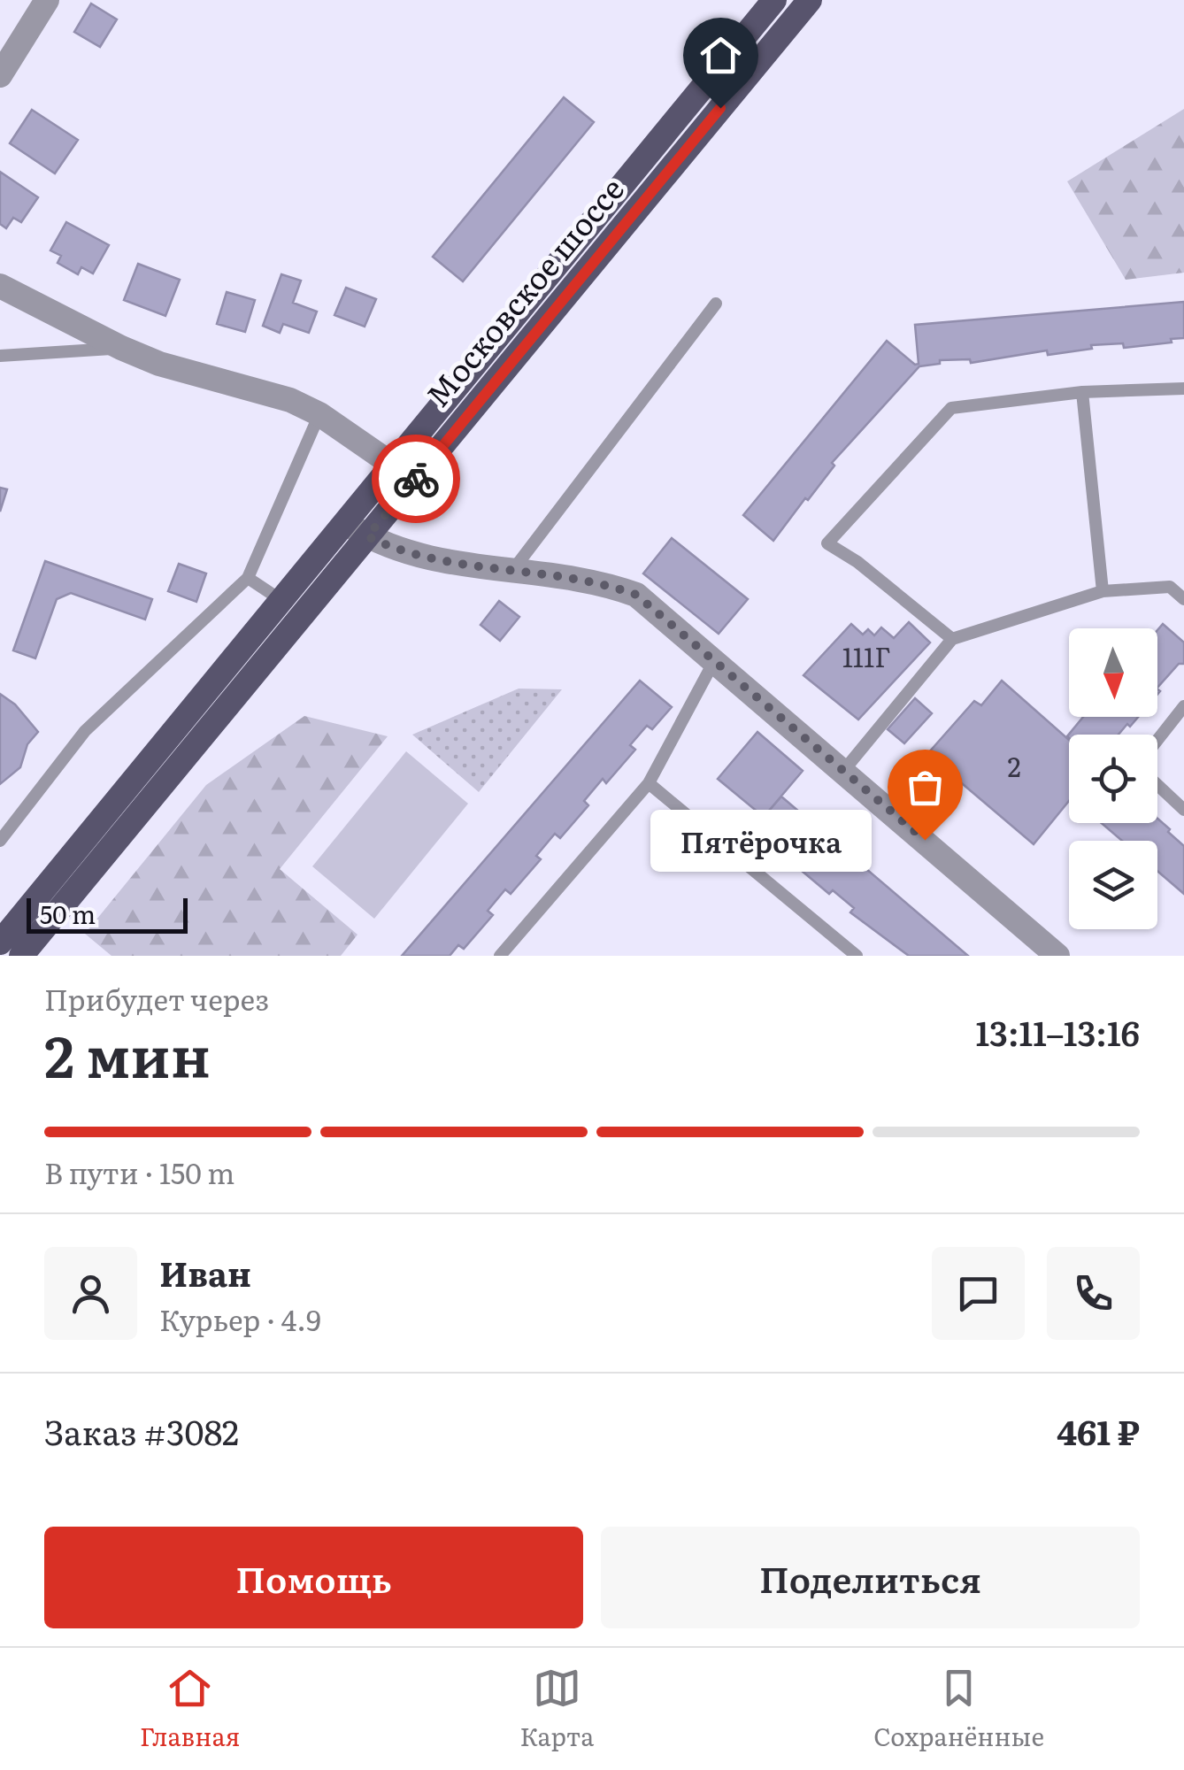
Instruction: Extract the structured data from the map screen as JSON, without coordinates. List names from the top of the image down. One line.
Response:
{"streets":{"main road":["Московское шоссе"]},"places":["Пятёрочка"],"house_numbers":["111Г","2"],"scale_bar":"50 m","north":"bottom","page":{"bubble":"Пятёрочка","scale":"50 m","heading":["2 мин","Прибудет через","13:11–13:16"],"panel":["Иван","Курьер · 4.9","Заказ #3082","461 ₽"],"bar":"В пути · 150 m","buttons":["Помощь","Поделиться"],"tabs":["Главная","Карта","Сохранённые"]}}
